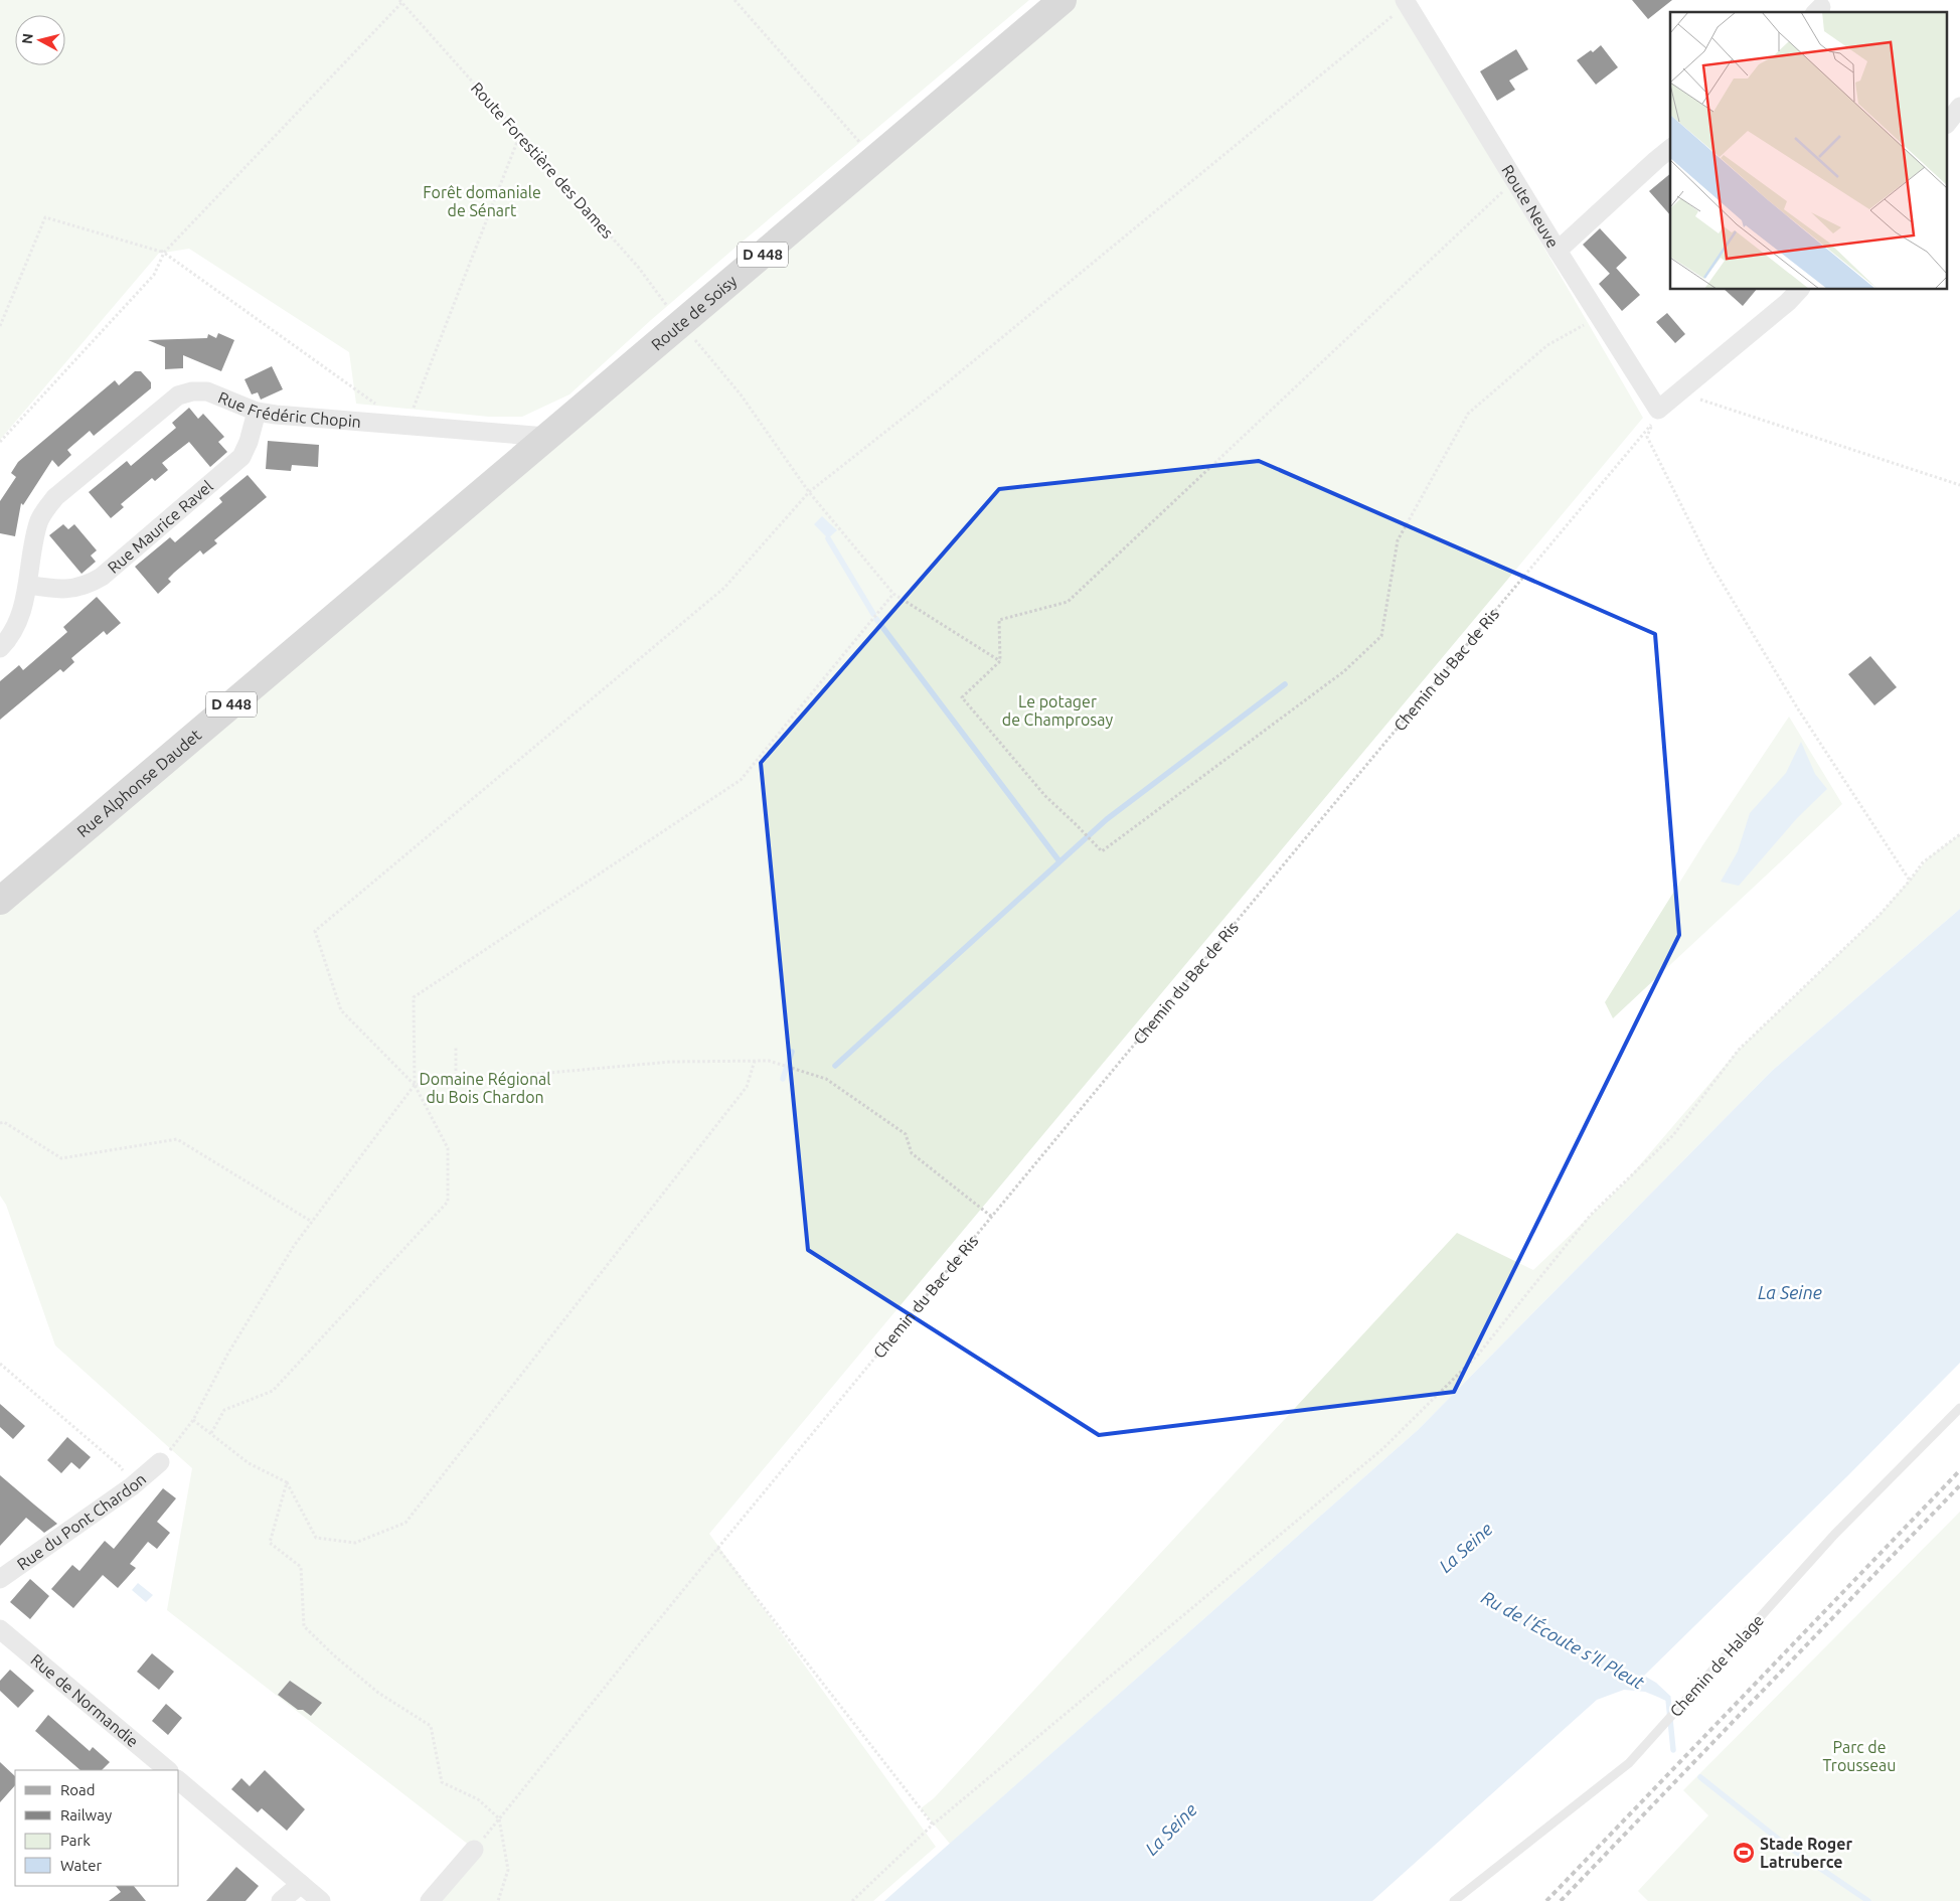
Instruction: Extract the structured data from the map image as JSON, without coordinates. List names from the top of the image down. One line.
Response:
{"streets":{"main road":["D 448","Route de Soisy","Rue Alphonse Daudet"],"street":["Route Neuve","Rue Frédéric Chopin","Rue Maurice Ravel","Rue du Pont Chardon","Rue de Normandie"],"lane":["Chemin de Halage"],"path":["Route Forestière des Dames","Chemin du Bac de Ris"]},"crossings":[["Route Forestière des Dames","Route de Soisy"],["Route Neuve","Chemin du Bac de Ris"],["Route de Soisy","Rue Frédéric Chopin"],["Route de Soisy","Rue Alphonse Daudet"],["Rue Frédéric Chopin","Rue Maurice Ravel"]],"water":["La Seine","Ru de l'Écoute s'Il Pleut"],"parks":["Forêt domaniale de Sénart","Le potager de Champrosay","Domaine Régional du Bois Chardon","Parc de Trousseau"],"places":{"sports":["Stade Roger Latruberce"]},"legend":["Road","Railway","Park","Water"],"north":"left"}
